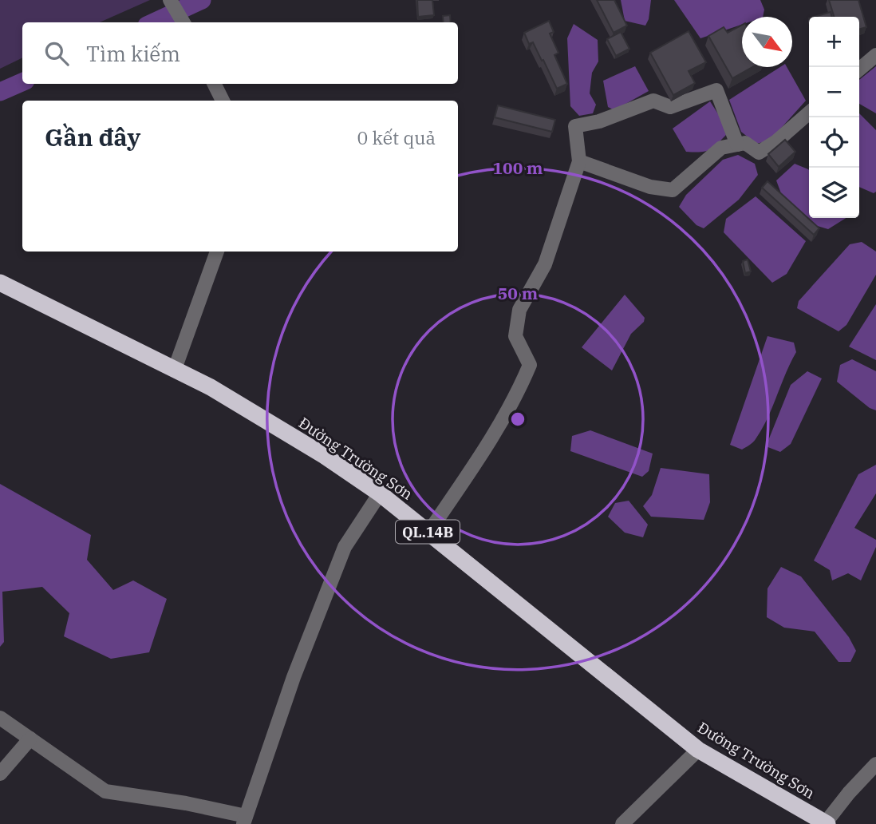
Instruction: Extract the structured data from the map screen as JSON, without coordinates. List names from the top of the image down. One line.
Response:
{"streets":{"highway":["Đường Trường Sơn","QL.14B"]},"north":"bottom right","page":{"map_buttons":["+","−"],"search":"Tìm kiếm","heading":["Gần đây","0 kết quả"]},"rings":["100 m","50 m"]}
